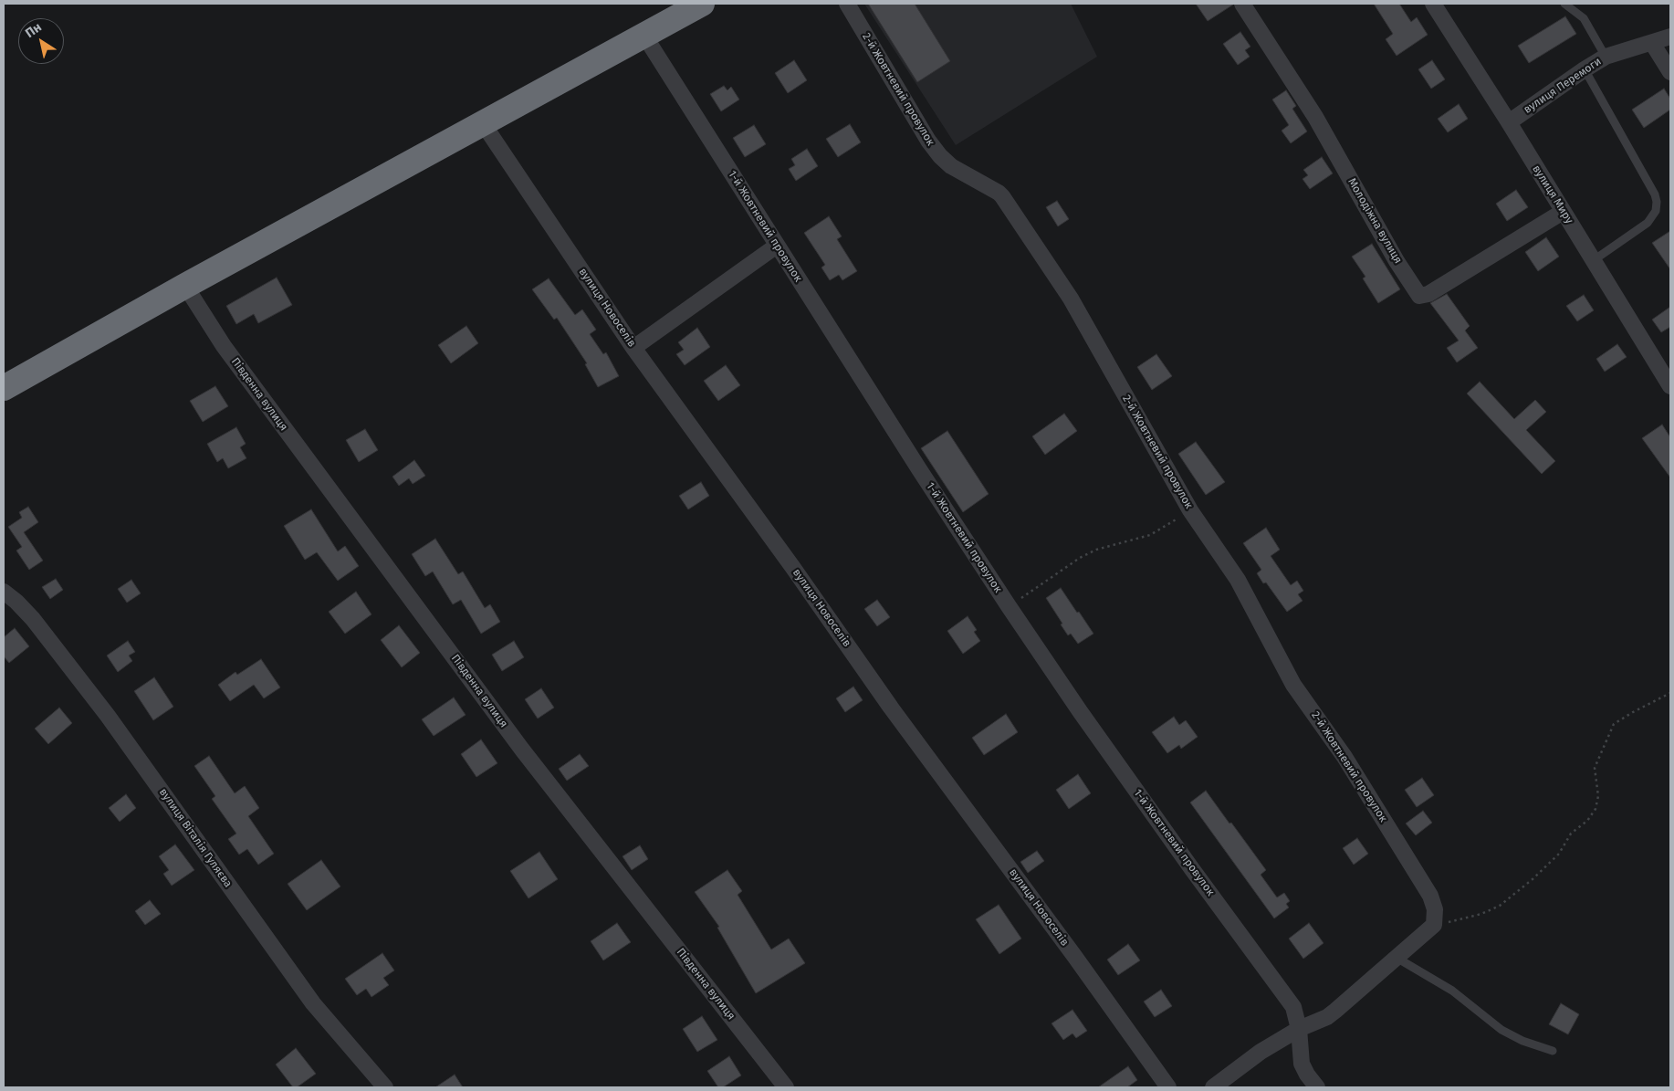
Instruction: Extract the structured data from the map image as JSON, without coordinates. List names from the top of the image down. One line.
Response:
{"streets":{"street":["вулиця Перемоги","2-й Жовтневий провулок","вулиця Миру","Молодіжна вулиця","1-й Жовтневий провулок","вулиця Новоселів","Південна вулиця","вулиця Віталія Гуляєва"]},"crossings":[["вулиця Перемоги","вулиця Миру"],["вулиця Миру","Молодіжна вулиця"]],"north":"top left"}
